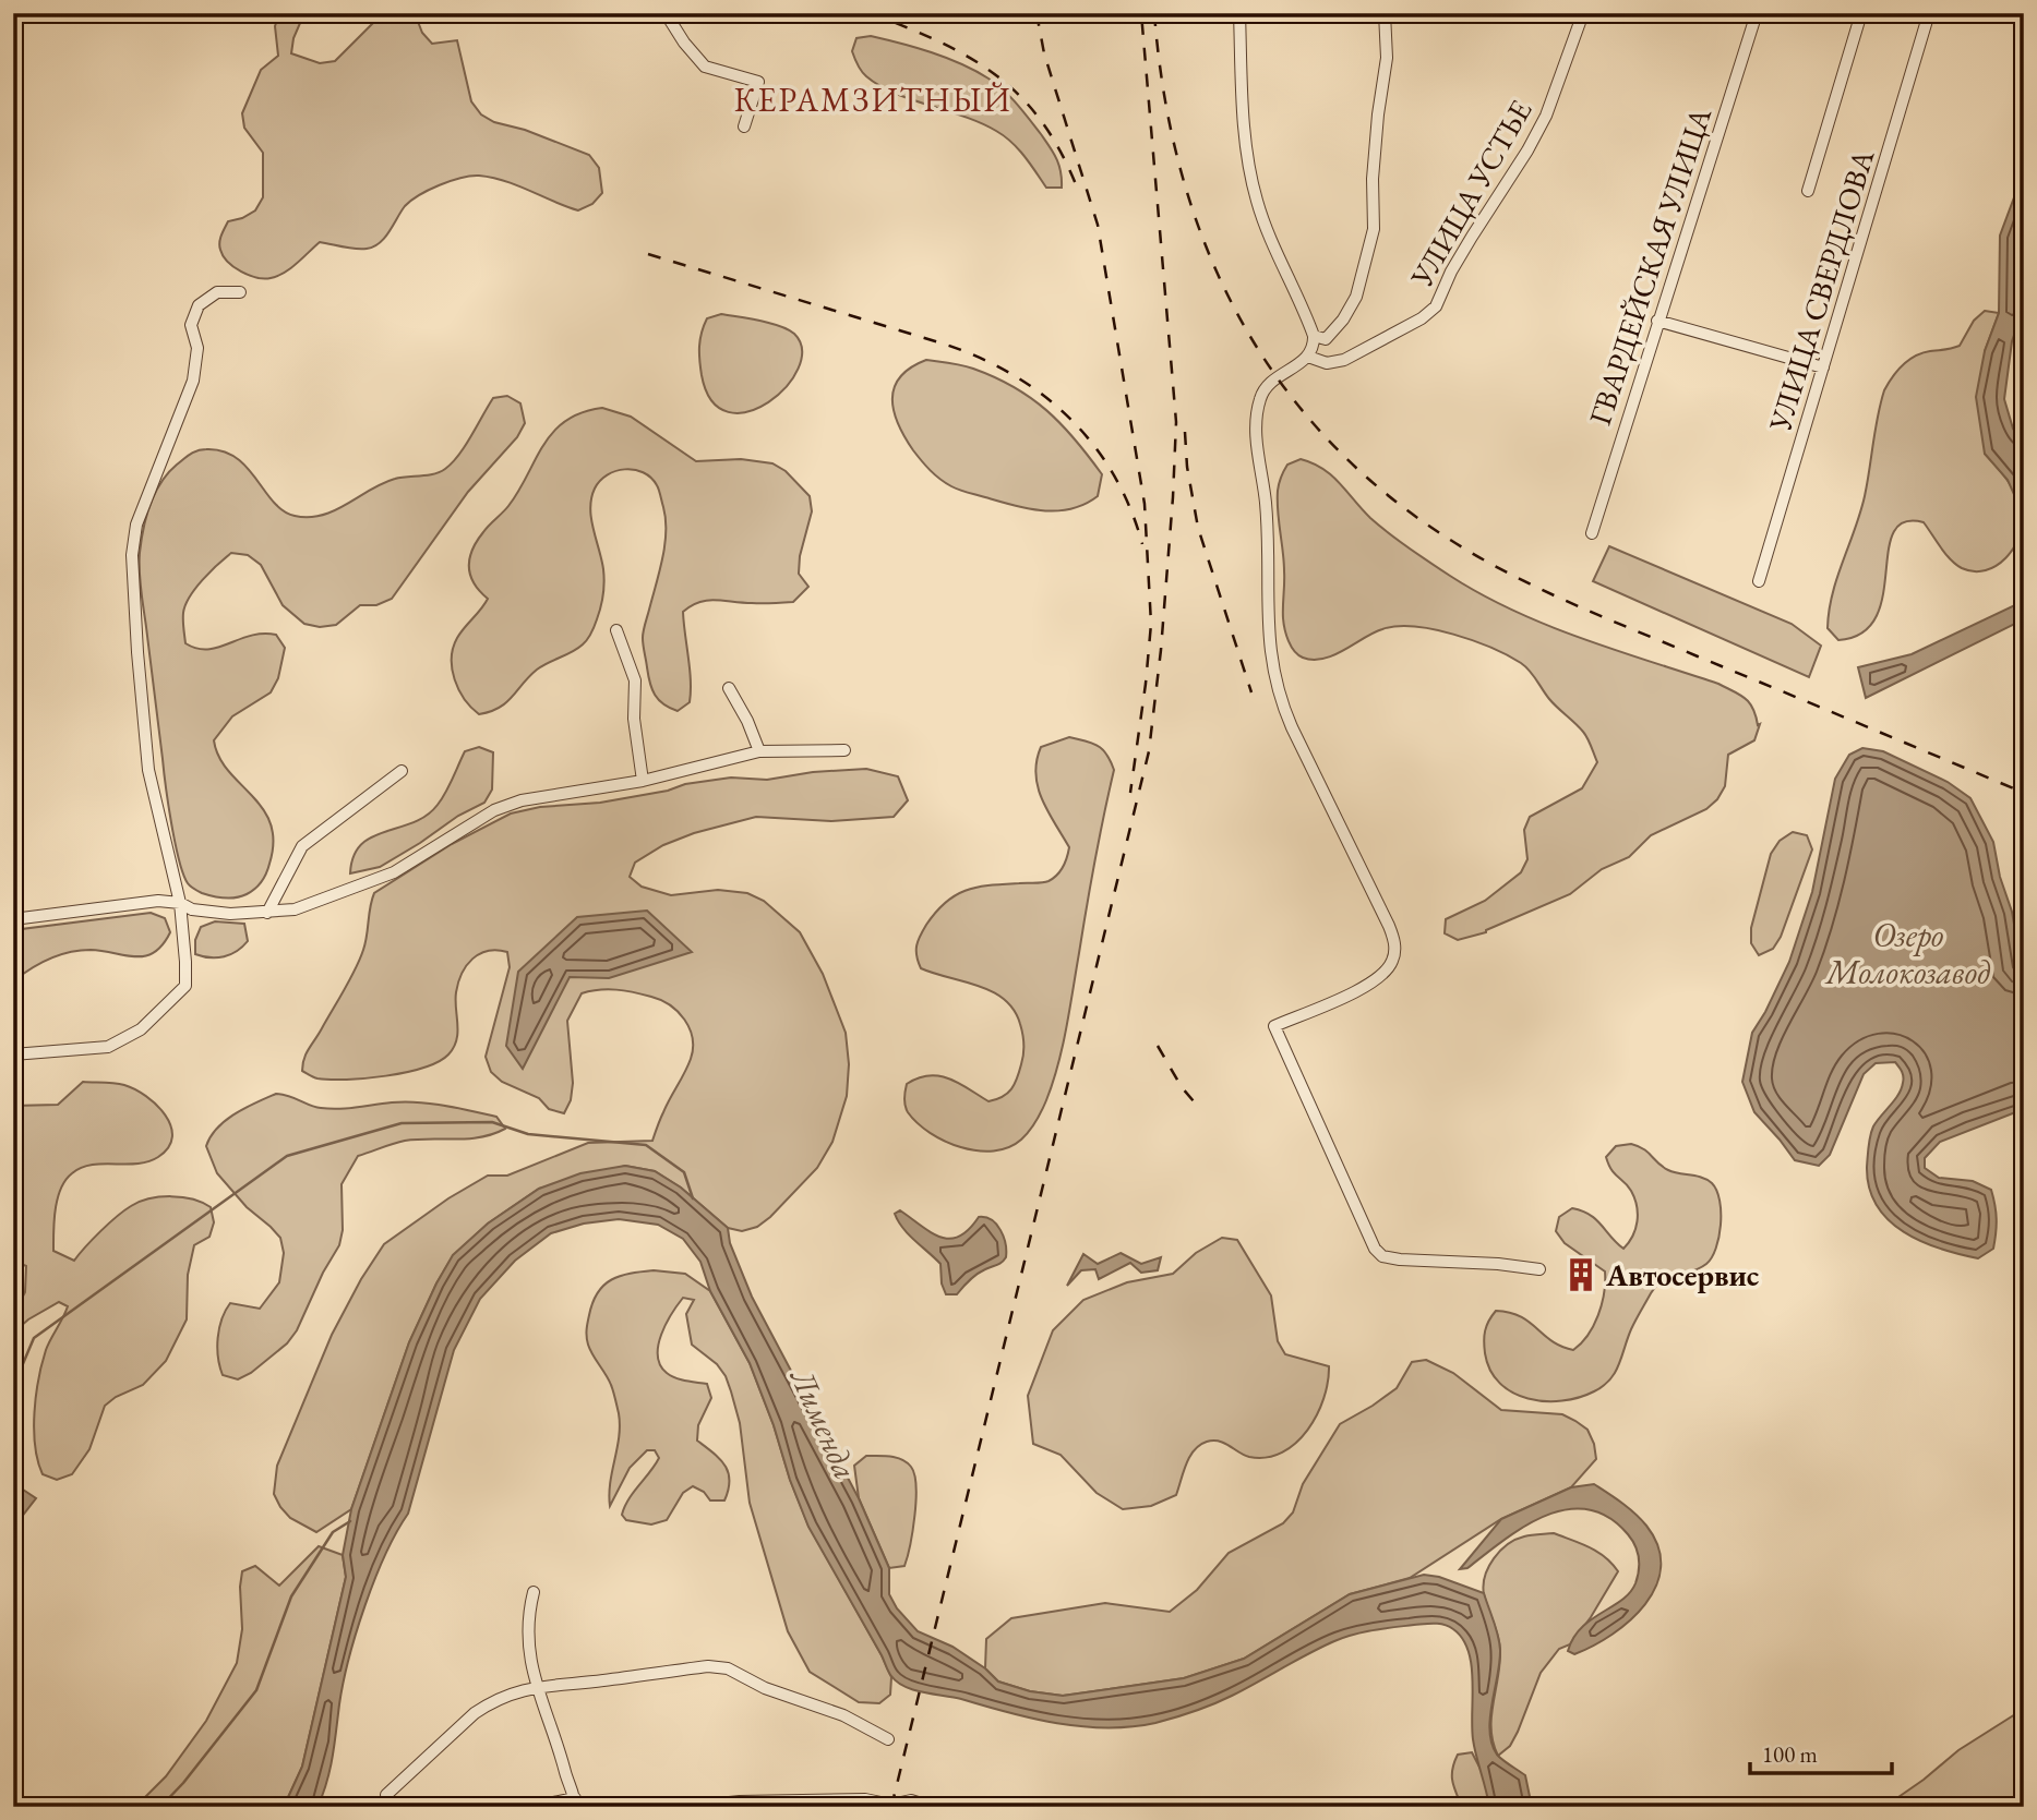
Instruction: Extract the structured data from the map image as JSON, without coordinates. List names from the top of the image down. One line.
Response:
{"streets":{"street":["УЛИЦА УСТЬЕ","ГВАРДЕЙСКАЯ УЛИЦА","УЛИЦА СВЕРДЛОВА"]},"districts":["КЕРАМЗИТНЫЙ"],"water":["Озеро Молокозавод","Лименда"],"places":{"building":["Автосервис"]},"scale_bar":"100 m"}
